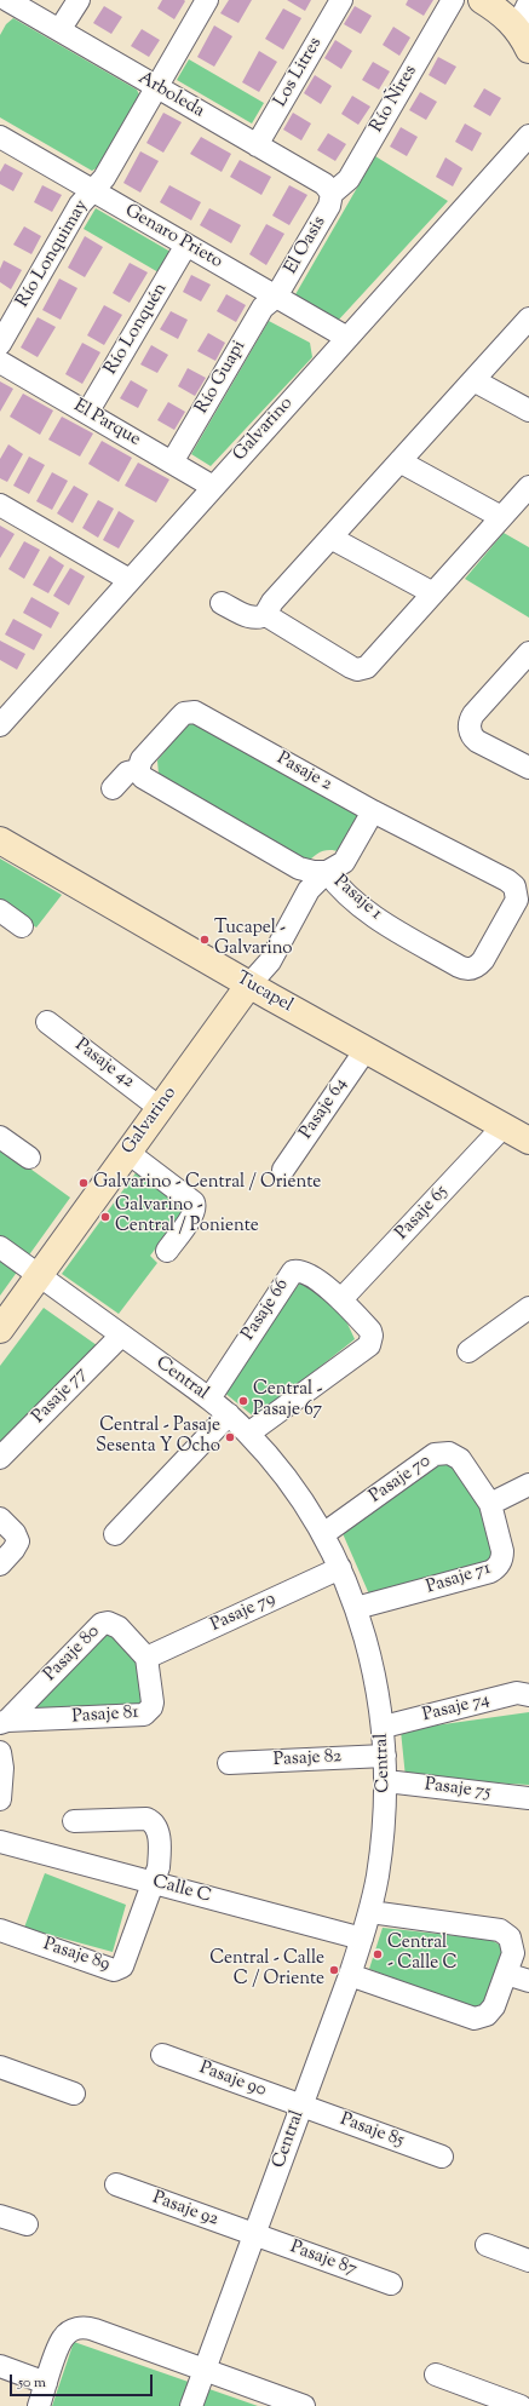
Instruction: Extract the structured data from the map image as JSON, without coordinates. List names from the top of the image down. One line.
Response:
{"streets":{"main road":["Galvarino","Tucapel"],"street":["Los Litres","Arboleda","Río Ñires","Genaro Prieto","El Oasis","Río Lonquimay","Río Lonquén","Río Guapi","El Parque","Pasaje 2","Pasaje 1","Pasaje 42","Pasaje 64","Pasaje 65","Pasaje 66","Central","Pasaje 77","Pasaje 70","Pasaje 71","Pasaje 79","Pasaje 80","Pasaje 74","Pasaje 81","Pasaje 82","Pasaje 75","Calle C","Pasaje 89","Pasaje 90","Pasaje 85","Pasaje 92","Pasaje 87"]},"crossings":[["Los Litres","Arboleda"],["Arboleda","Río Ñires"],["Arboleda","El Oasis"],["Arboleda","Río Lonquimay"],["Río Ñires","El Oasis"],["Genaro Prieto","El Oasis"],["Genaro Prieto","Río Lonquimay"],["Genaro Prieto","Río Lonquén"],["Genaro Prieto","Río Guapi"],["Genaro Prieto","Galvarino"],["El Oasis","Río Guapi"],["Río Lonquén","El Parque"],["Río Guapi","El Parque"],["El Parque","Galvarino"],["Galvarino","Tucapel"],["Galvarino","Pasaje 42"],["Galvarino","Central"],["Pasaje 2","Pasaje 1"],["Tucapel","Pasaje 64"],["Tucapel","Pasaje 65"],["Pasaje 65","Pasaje 66"],["Pasaje 66","Central"],["Central","Pasaje 77"],["Central","Pasaje 70"],["Central","Pasaje 71"],["Central","Pasaje 79"],["Central","Pasaje 74"],["Central","Pasaje 82"],["Central","Pasaje 75"],["Central","Calle C"],["Central","Pasaje 90"],["Central","Pasaje 85"],["Central","Pasaje 92"],["Central","Pasaje 87"],["Pasaje 70","Pasaje 71"],["Pasaje 79","Pasaje 80"],["Pasaje 79","Pasaje 81"],["Pasaje 80","Pasaje 81"],["Calle C","Pasaje 89"],["Pasaje 90","Pasaje 85"],["Pasaje 92","Pasaje 87"]],"places":["Tucapel - Galvarino","Galvarino - Central / Oriente","Galvarino - Central / Poniente","Central - Pasaje 67","Central - Pasaje Sesenta Y Ocho","Central - Calle C","Central - Calle C / Oriente"],"scale_bar":"50 m"}
